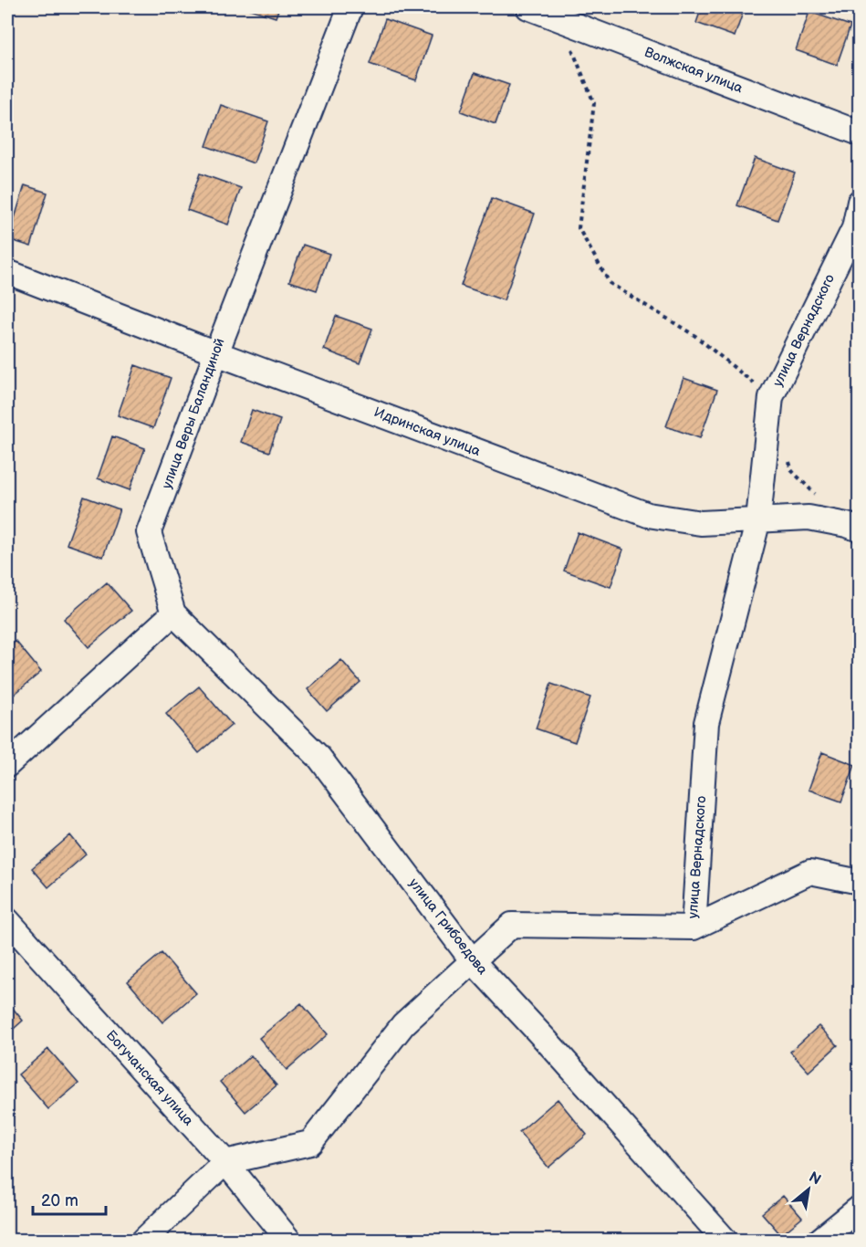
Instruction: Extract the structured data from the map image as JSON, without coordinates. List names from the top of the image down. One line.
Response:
{"streets":{"street":["Волжская улица","улица Вернадского","улица Веры Баландиной","Идринская улица","улица Грибоедова","Богучанская улица"]},"crossings":[["улица Вернадского","Идринская улица"],["улица Вернадского","улица Грибоедова"],["улица Вернадского","Богучанская улица"],["улица Веры Баландиной","Идринская улица"],["улица Веры Баландиной","улица Грибоедова"]],"scale_bar":"20 m","north":"top right"}
